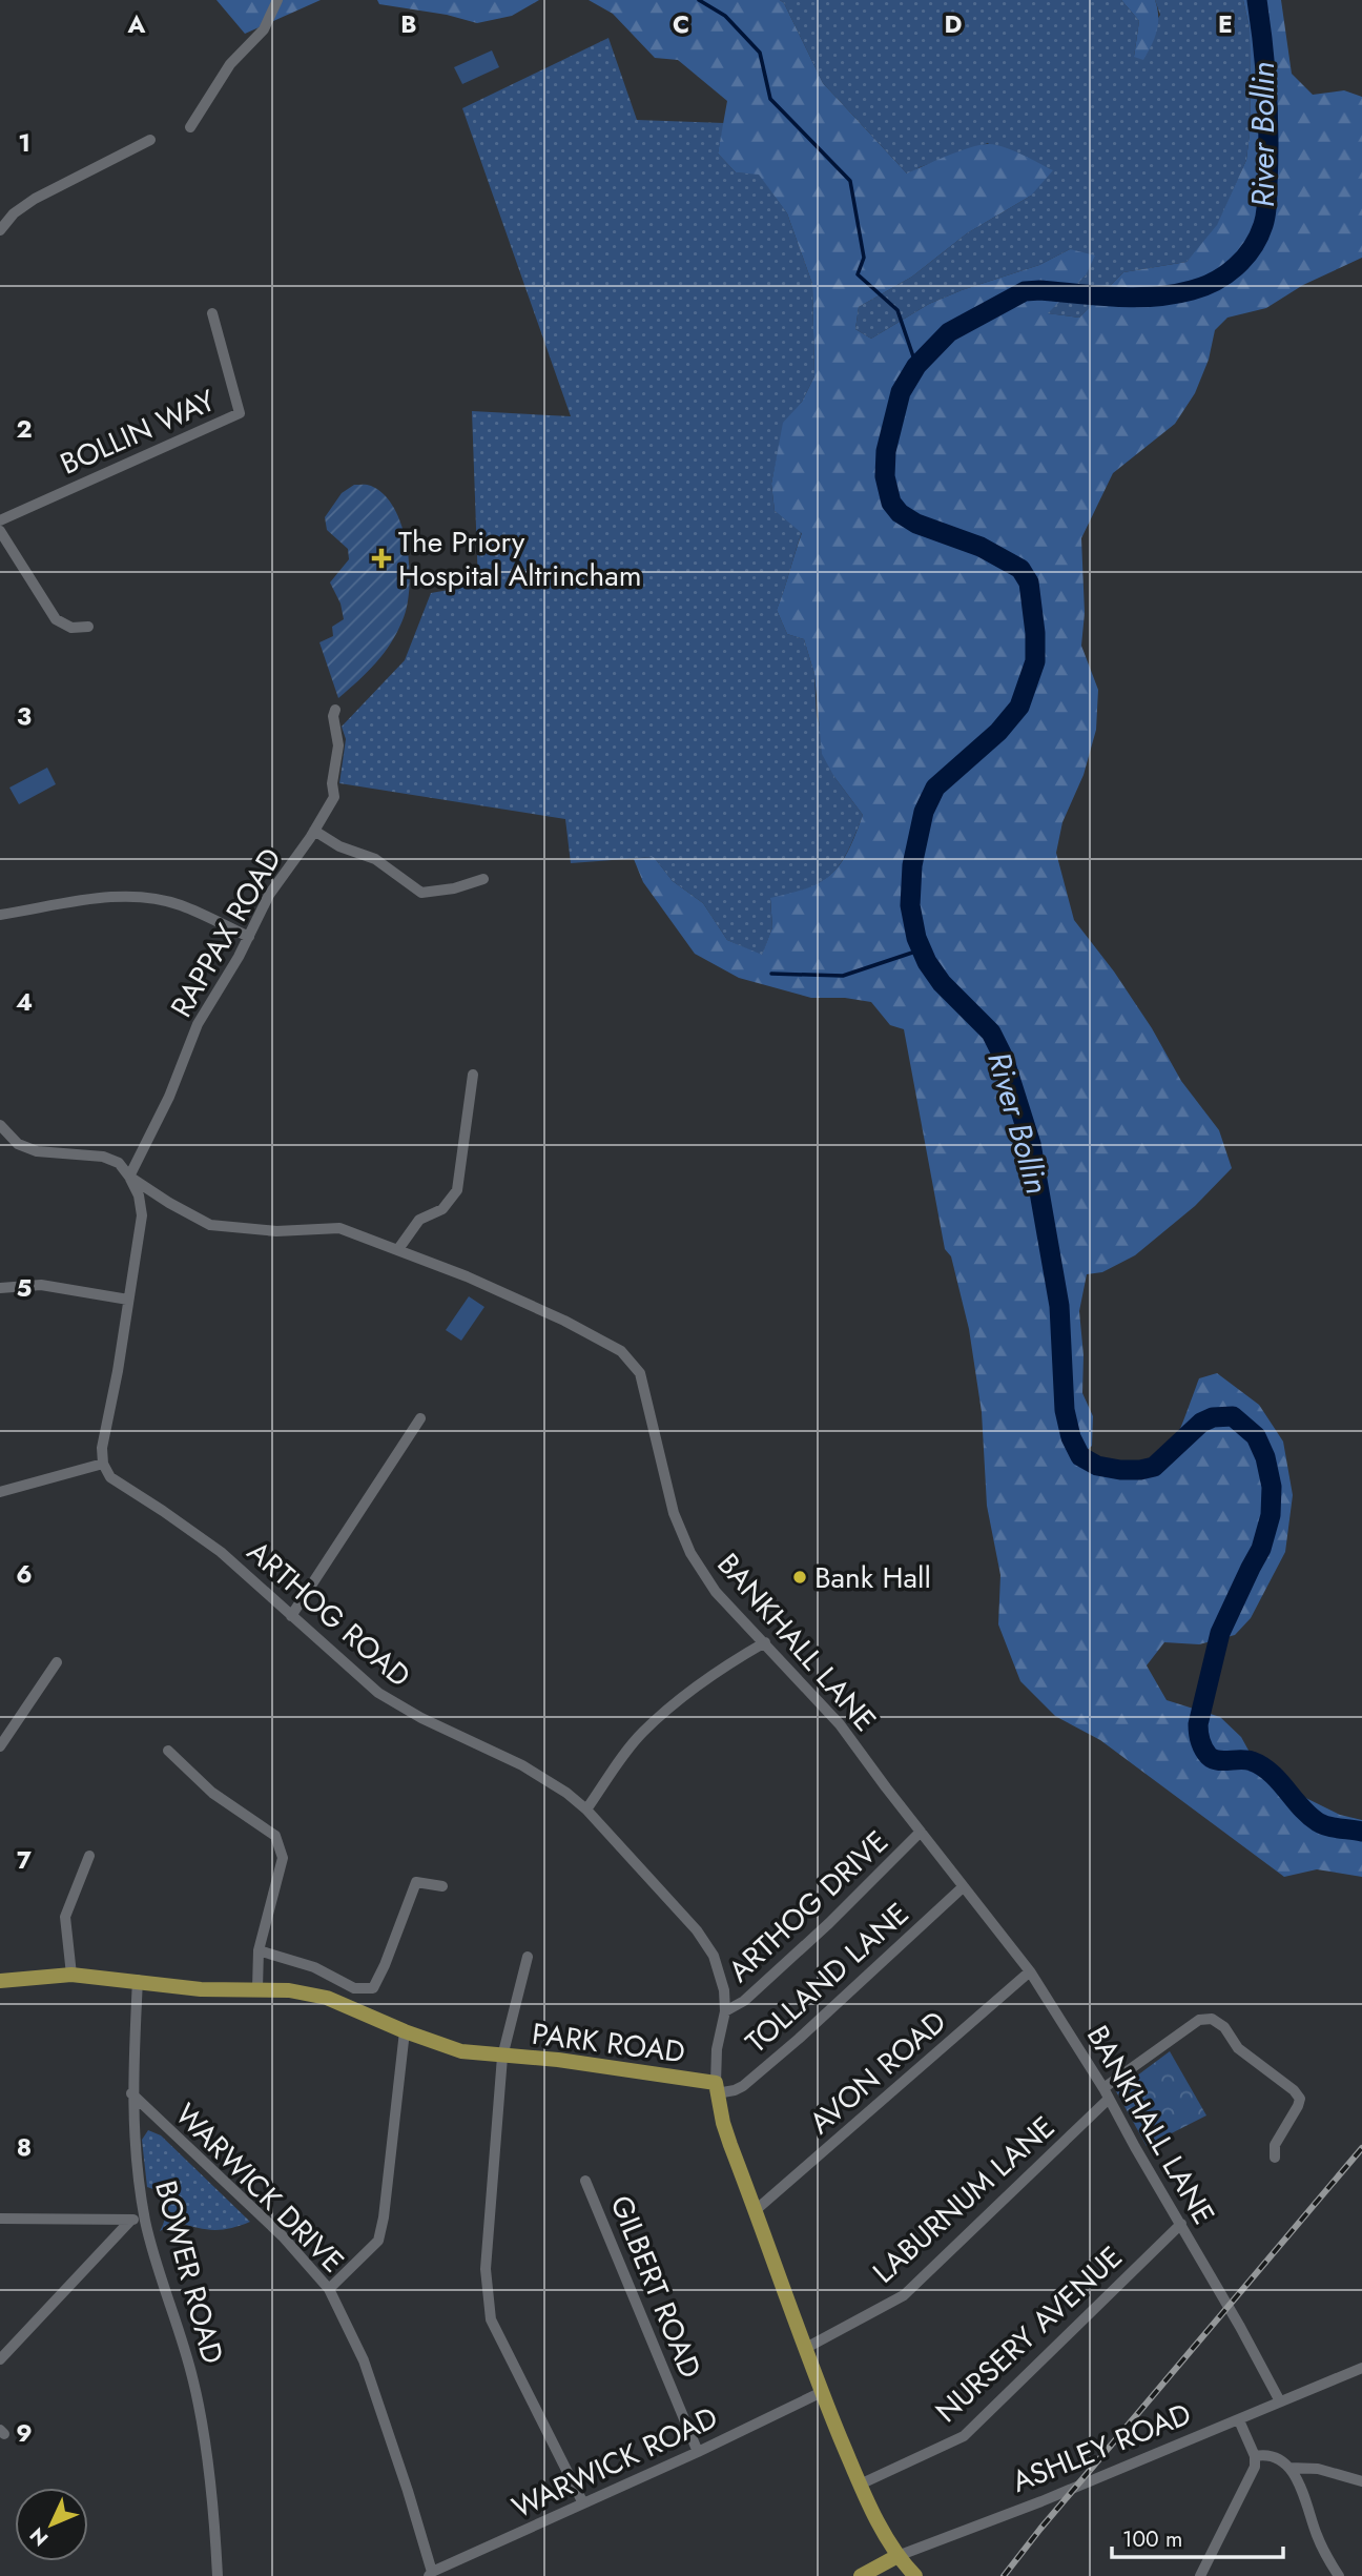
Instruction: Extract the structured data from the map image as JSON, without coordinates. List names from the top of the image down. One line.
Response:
{"streets":{"main road":["PARK ROAD","ASHLEY ROAD"],"street":["BOLLIN WAY","RAPPAX ROAD","ARTHOG ROAD","BANKHALL LANE","ARTHOG DRIVE","TOLLAND LANE","AVON ROAD","WARWICK DRIVE","LABURNUM LANE","BOWER ROAD","GILBERT ROAD","NURSERY AVENUE","WARWICK ROAD"]},"crossings":[["RAPPAX ROAD","BANKHALL LANE"],["ARTHOG ROAD","ARTHOG DRIVE"],["ARTHOG ROAD","TOLLAND LANE"],["ARTHOG ROAD","PARK ROAD"],["BANKHALL LANE","ARTHOG DRIVE"],["BANKHALL LANE","TOLLAND LANE"],["BANKHALL LANE","AVON ROAD"],["BANKHALL LANE","LABURNUM LANE"],["BANKHALL LANE","NURSERY AVENUE"],["BANKHALL LANE","ASHLEY ROAD"],["TOLLAND LANE","PARK ROAD"],["PARK ROAD","AVON ROAD"],["PARK ROAD","LABURNUM LANE"],["PARK ROAD","BOWER ROAD"],["PARK ROAD","NURSERY AVENUE"],["PARK ROAD","ASHLEY ROAD"],["PARK ROAD","WARWICK ROAD"],["WARWICK DRIVE","BOWER ROAD"],["WARWICK DRIVE","WARWICK ROAD"],["GILBERT ROAD","WARWICK ROAD"]],"water":["River Bollin"],"places":{"health":["The Priory Hospital Altrincham"],"other":["Bank Hall"]},"scale_bar":"100 m","north":"bottom left","grid":{"columns":["A","B","C","D","E"],"rows":["1","2","3","4","5","6","7","8","9"]}}
